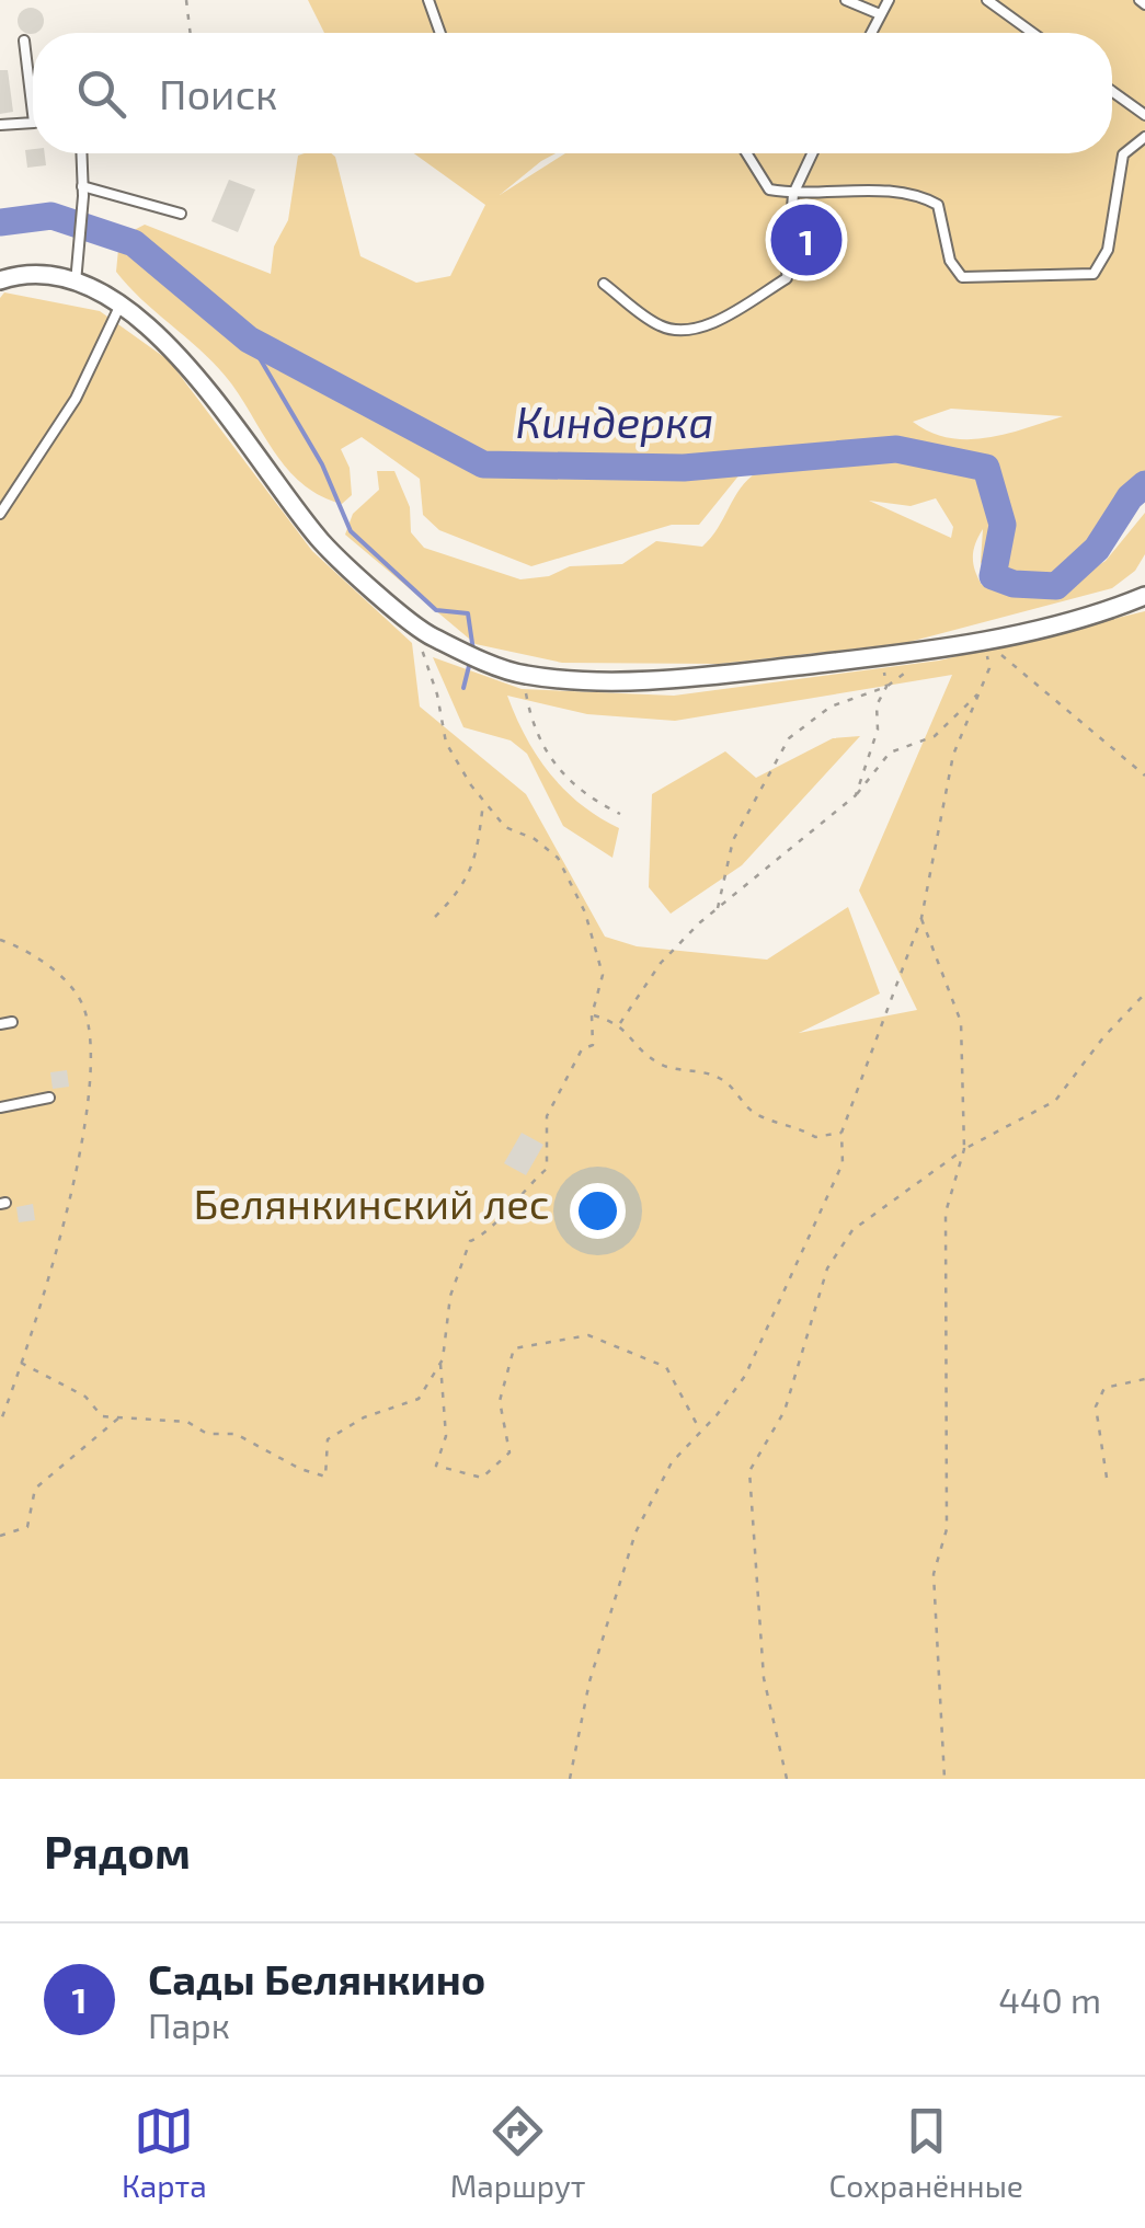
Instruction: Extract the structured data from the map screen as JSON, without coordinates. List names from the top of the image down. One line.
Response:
{"water":["Киндерка"],"parks":["Белянкинский лес"],"page":{"search":"Поиск","pins":"1","heading":"Рядом","list":[{"mark":"1","name":"Сады Белянкино","note":"Парк","value":"440 m"}],"nav":["Карта","Маршрут","Сохранённые"]}}
